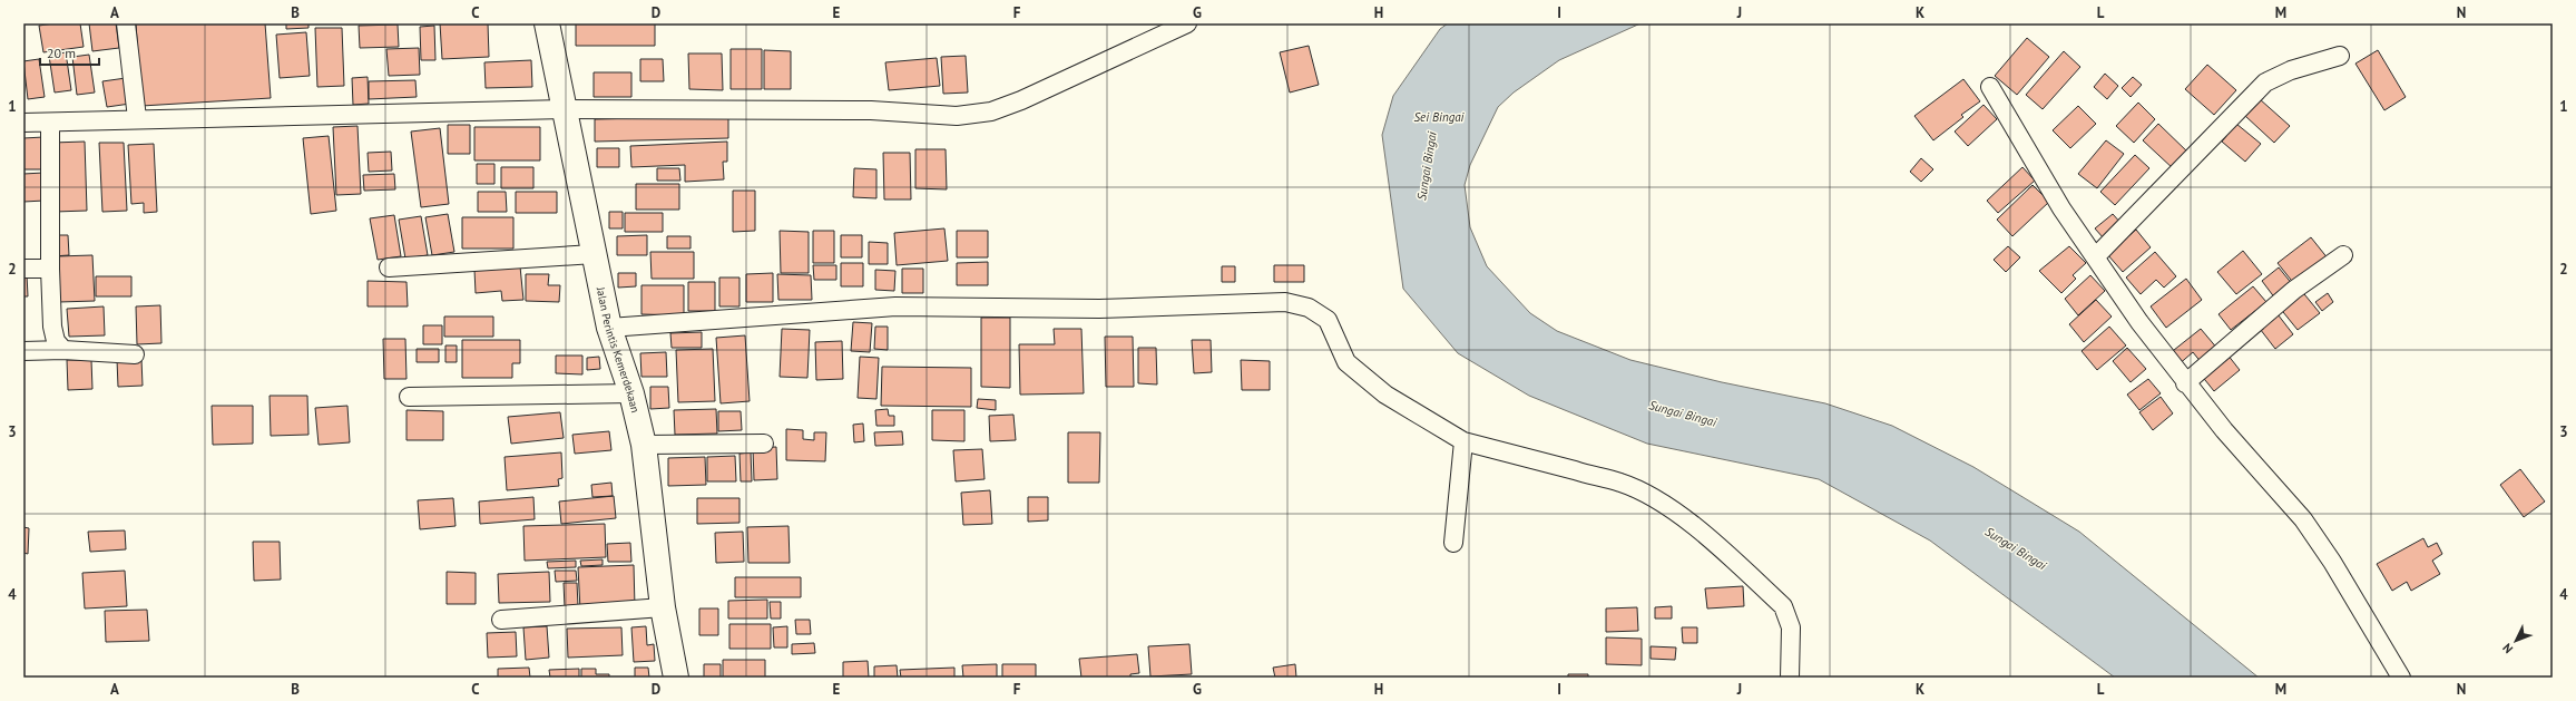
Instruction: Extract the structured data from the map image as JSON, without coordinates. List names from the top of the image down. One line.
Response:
{"streets":{"street":["Jalan Perintis Kemerdekaan"]},"water":["Sei Bingai","Sungai Bingai"],"scale_bar":"20 m","north":"bottom left","grid":{"columns":["A","B","C","D","E","F","G","H","I","J","K","L","M","N"],"rows":["1","2","3","4"]}}
